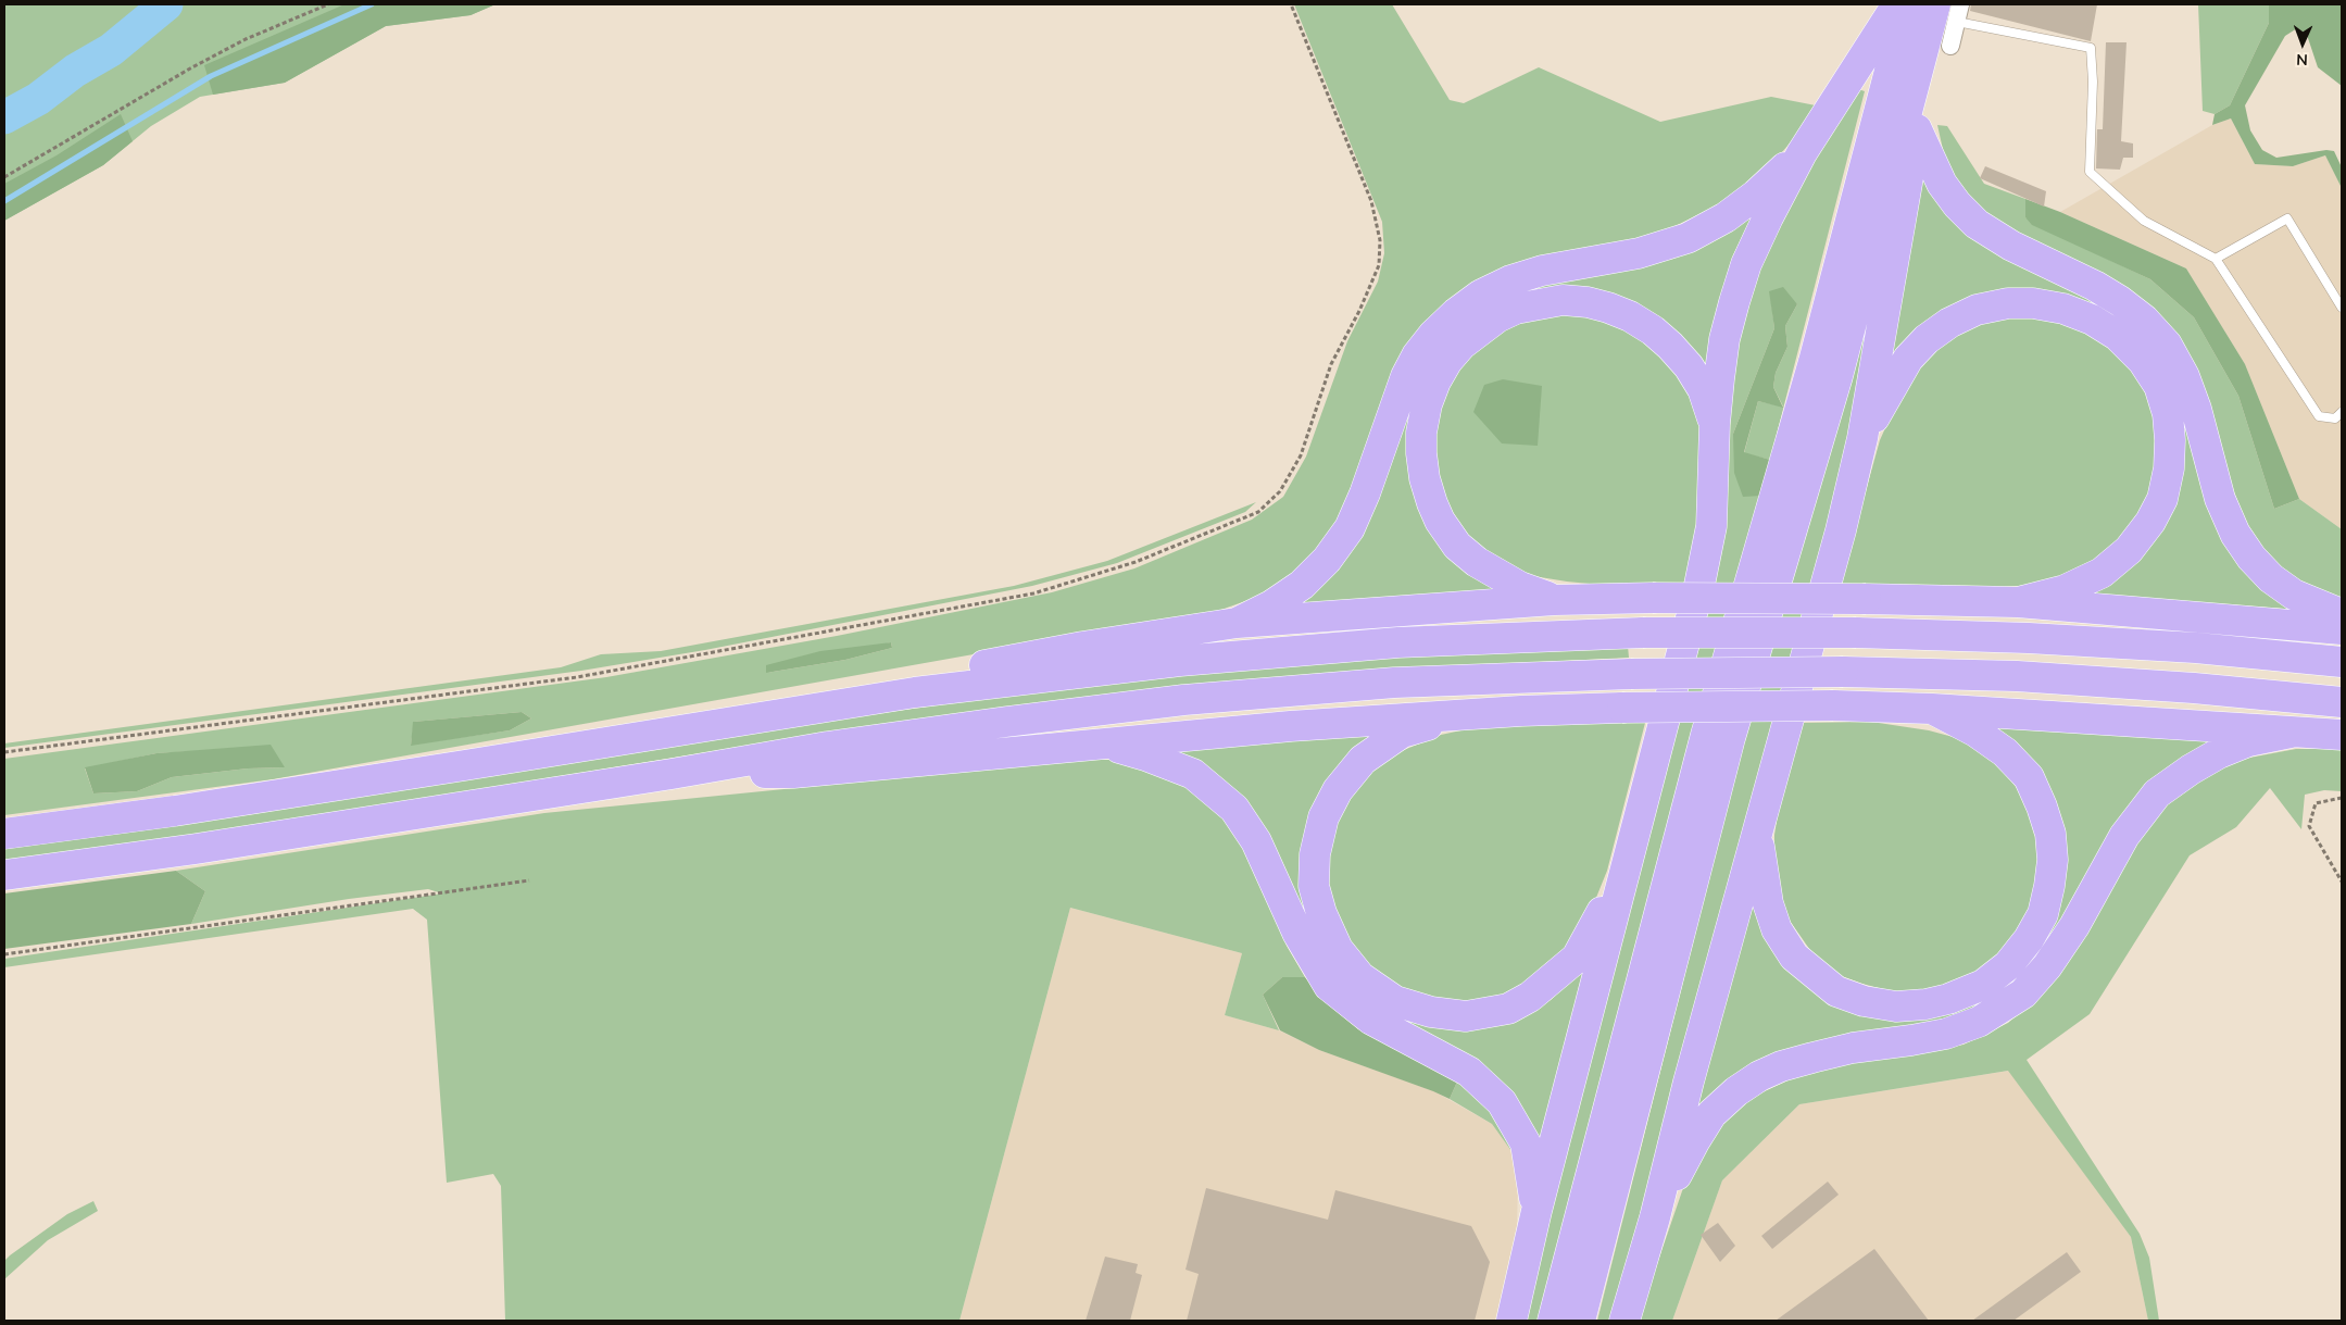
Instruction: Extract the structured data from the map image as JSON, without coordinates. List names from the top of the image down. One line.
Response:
{"north":"bottom"}
